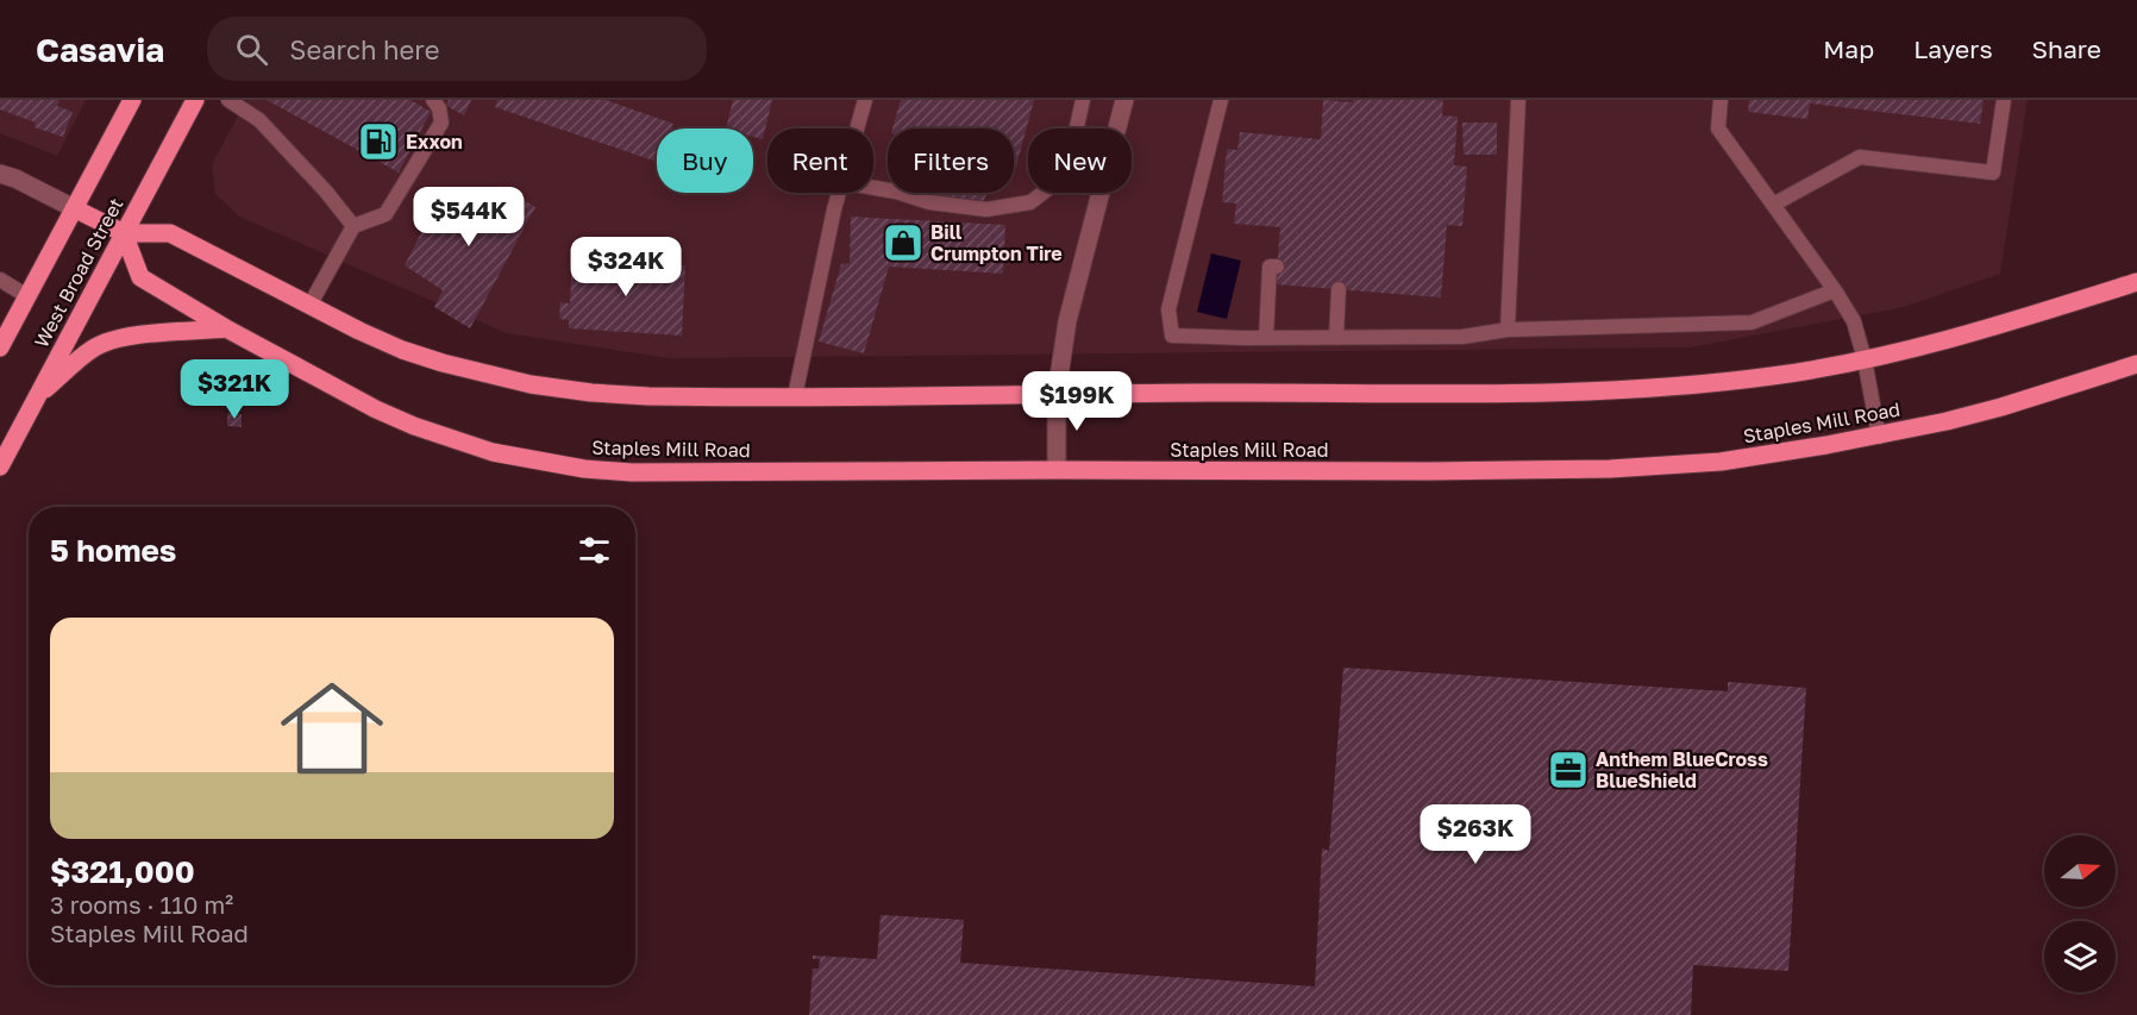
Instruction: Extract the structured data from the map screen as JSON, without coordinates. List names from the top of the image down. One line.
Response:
{"streets":{"main road":["West Broad Street","Staples Mill Road"]},"crossings":[["West Broad Street","Staples Mill Road"]],"places":{"fuel station":["Exxon"],"shop":["Bill Crumpton Tire"],"office":["Anthem BlueCross BlueShield"]},"north":"right","page":{"header":"Casavia","search":"Search here","nav":["Map","Layers","Share"],"chip":["Buy","Rent","Filters","New"],"price":["$544K","$324K","$321K","$199K","$263K"],"heading":"5 homes","list":[{"name":"$321,000","note":"3 rooms · 110 m² · Staples Mill Road"}]}}
